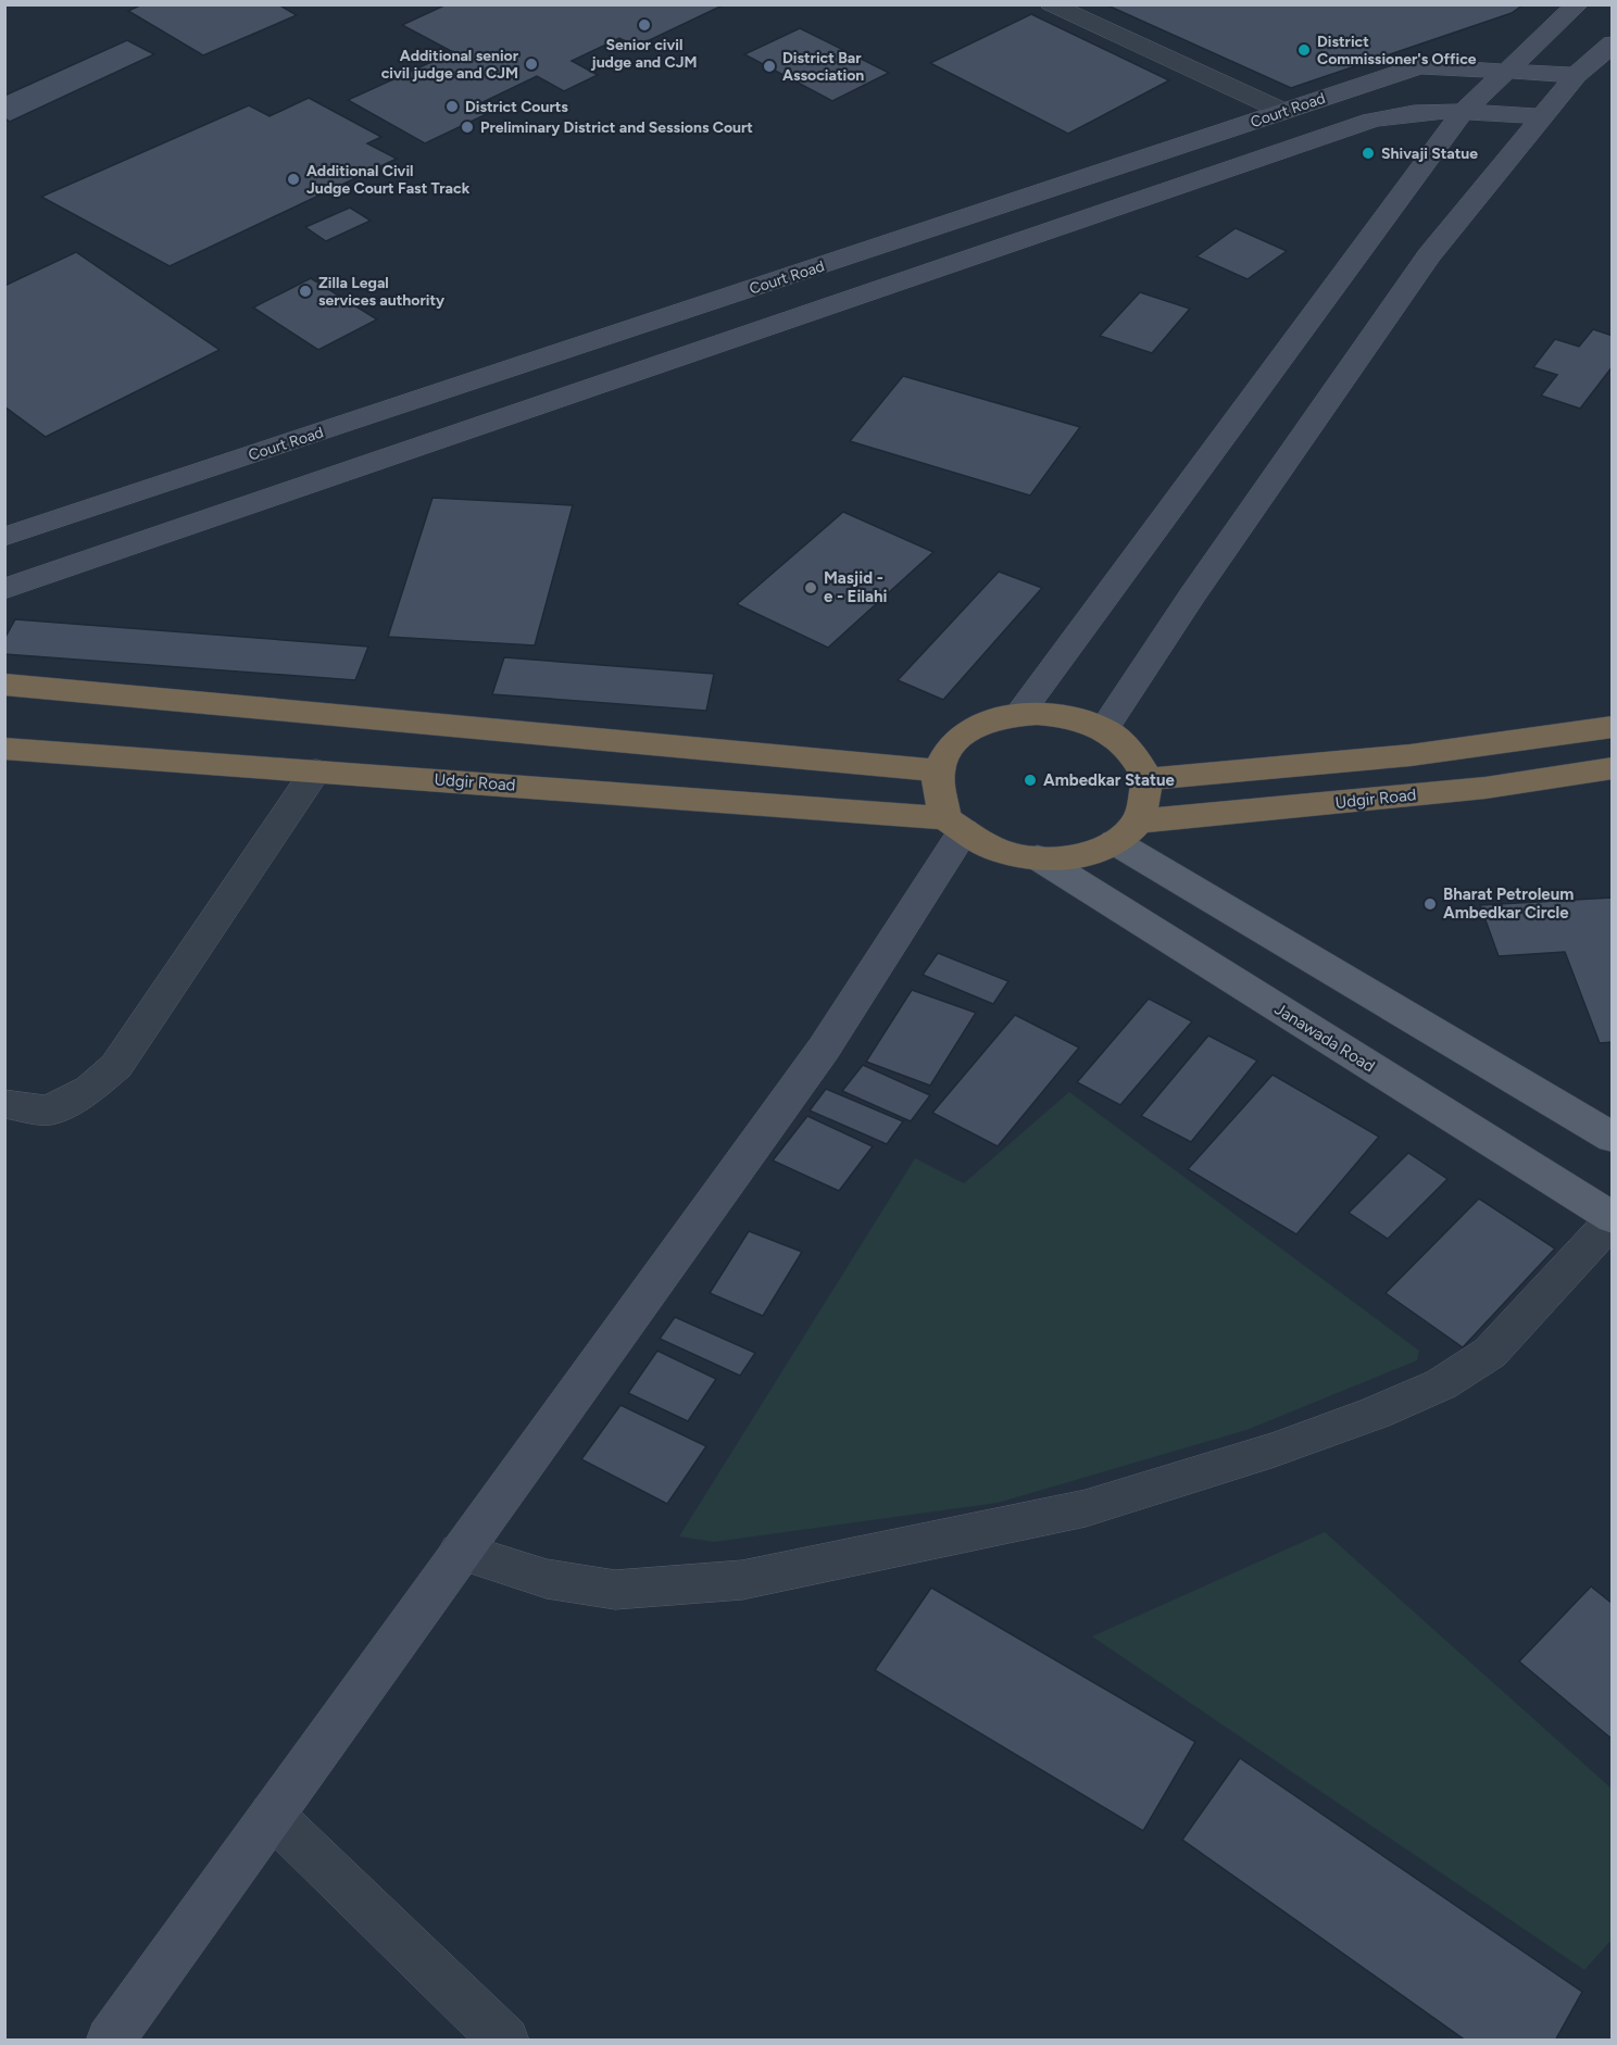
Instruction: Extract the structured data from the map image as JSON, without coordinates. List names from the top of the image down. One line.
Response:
{"streets":{"highway":["Udgir Road"],"main road":["Janawada Road"],"street":["Court Road"]},"crossings":[["Udgir Road","Janawada Road"]],"places":["Senior civil judge and CJM","District Commissioner's Office","Additional senior civil judge and CJM","District Bar Association","District Courts","Preliminary District and Sessions Court","Shivaji Statue","Additional Civil Judge Court Fast Track","Zilla Legal services authority","Masjid - e - Eilahi","Ambedkar Statue","Bharat Petroleum Ambedkar Circle"]}
